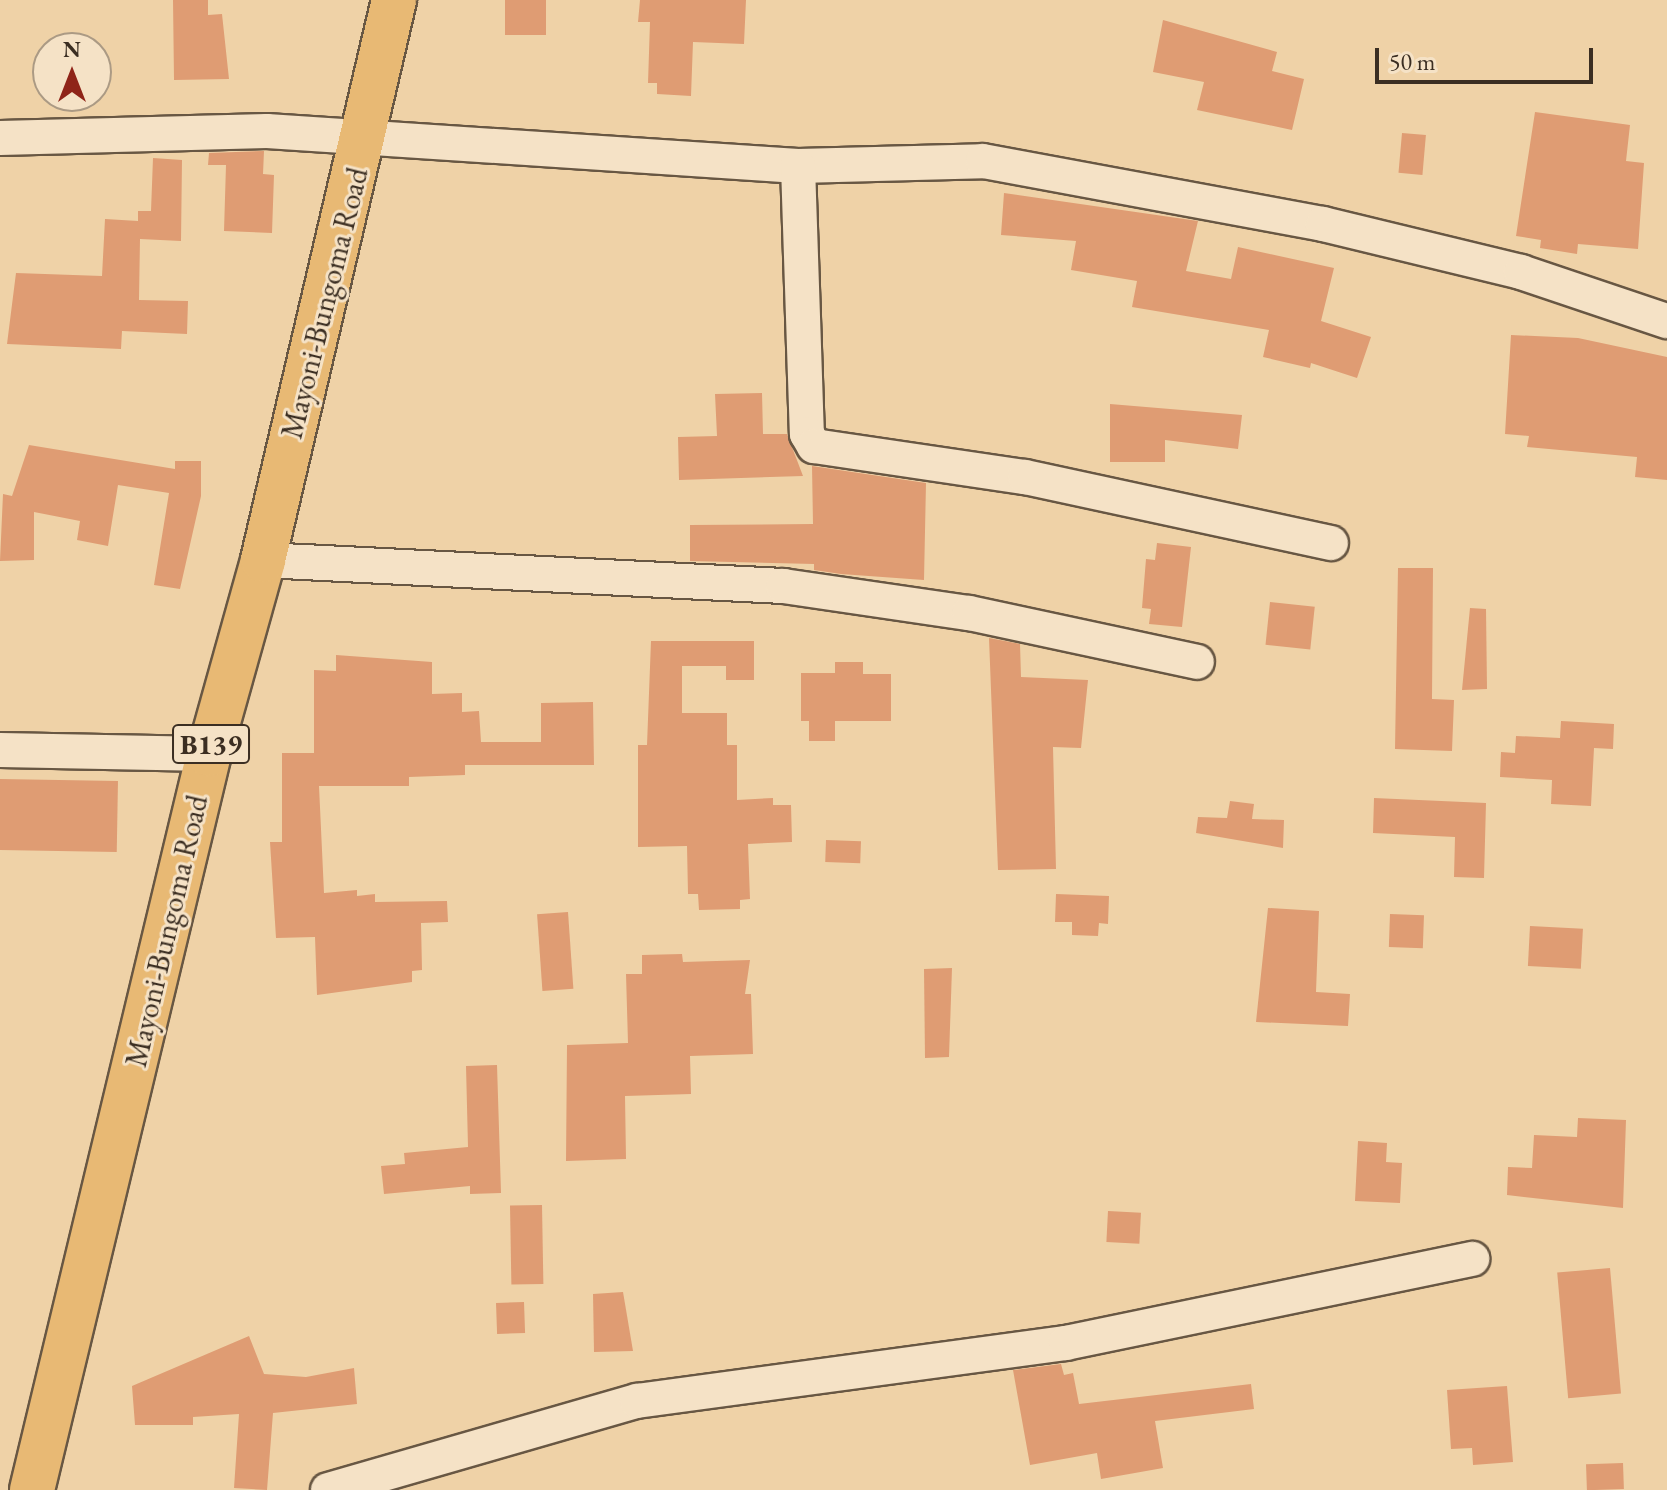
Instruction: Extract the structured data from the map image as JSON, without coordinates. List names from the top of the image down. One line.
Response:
{"streets":{"main road":["Mayoni-Bungoma Road","B139"]},"scale_bar":"50 m","north":"top"}
